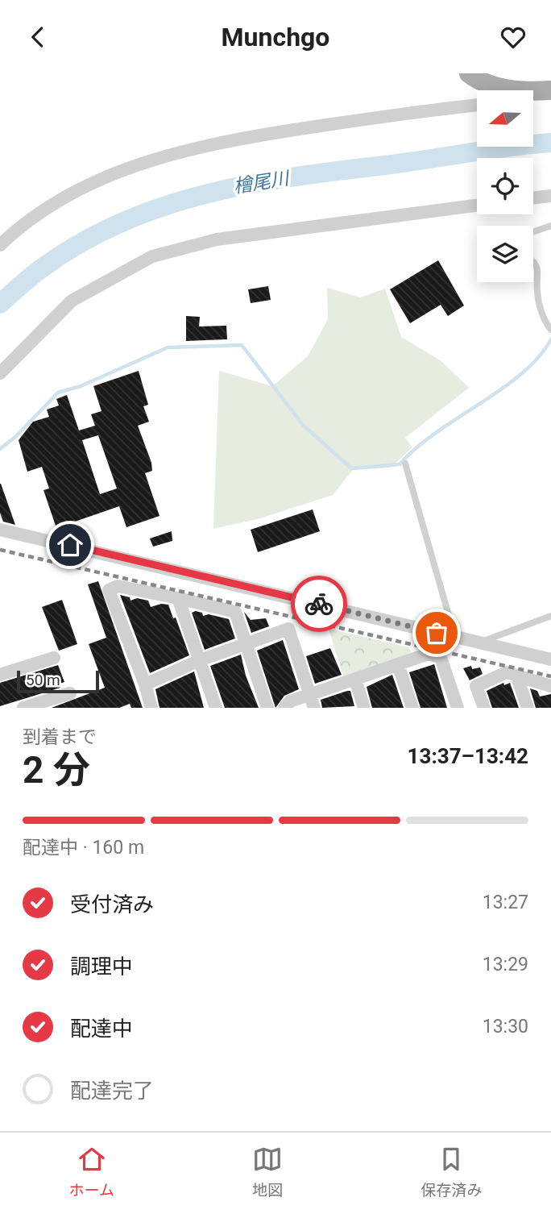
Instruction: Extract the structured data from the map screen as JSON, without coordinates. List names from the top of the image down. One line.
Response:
{"water":["檜尾川"],"scale_bar":"50 m","north":"left","page":{"header":"Munchgo","scale":"50 m","heading":["2 分","到着まで","13:37–13:42"],"bar":"配達中 · 160 m","list":[["受付済み","13:27"],["調理中","13:29"],["配達中","13:30"],"配達完了"],"tabs":["ホーム","地図","保存済み"]}}
